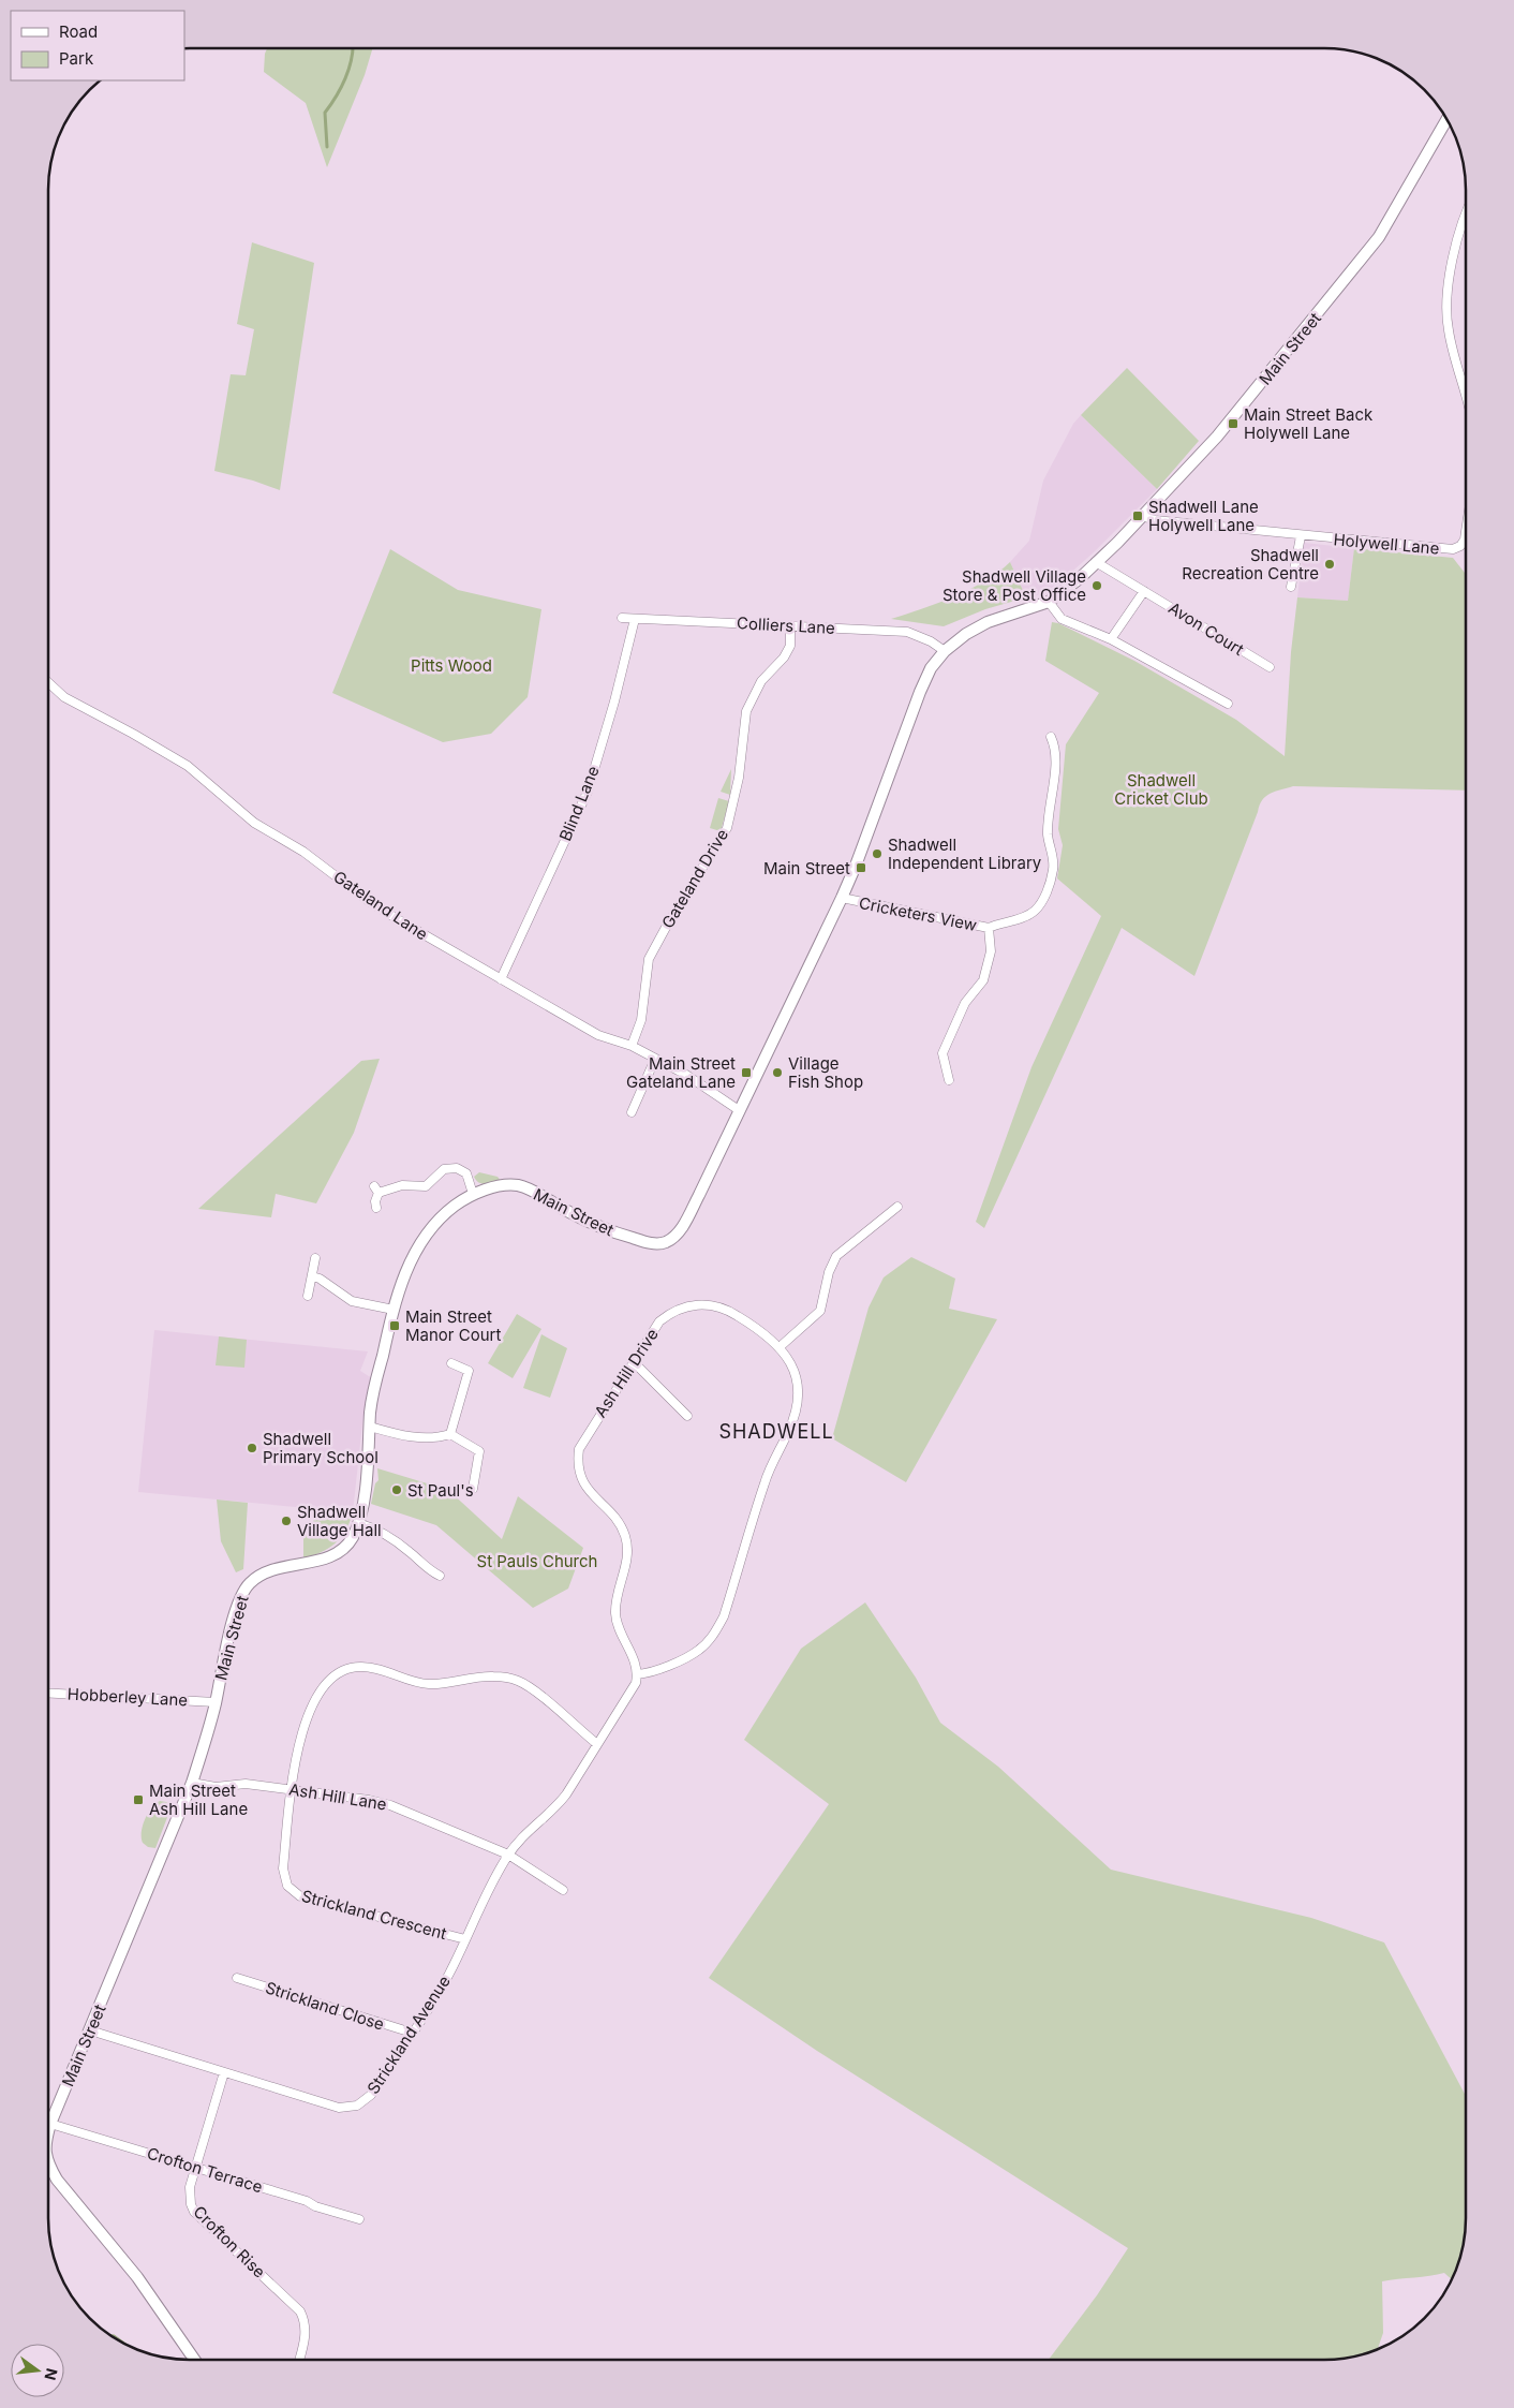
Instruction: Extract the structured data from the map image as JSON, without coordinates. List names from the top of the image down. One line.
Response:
{"streets":{"street":["Main Street","Holywell Lane","Colliers Lane","Avon Court","Blind Lane","Gateland Drive","Gateland Lane","Cricketers View","Ash Hill Drive","Hobberley Lane","Ash Hill Lane","Strickland Crescent","Strickland Close","Strickland Avenue","Crofton Terrace","Crofton Rise"]},"crossings":[["Main Street","Holywell Lane"],["Main Street","Colliers Lane"],["Main Street","Avon Court"],["Main Street","Gateland Lane"],["Main Street","Cricketers View"],["Main Street","Hobberley Lane"],["Main Street","Ash Hill Lane"],["Main Street","Strickland Avenue"],["Main Street","Crofton Terrace"],["Colliers Lane","Blind Lane"],["Colliers Lane","Gateland Drive"],["Blind Lane","Gateland Lane"],["Gateland Drive","Gateland Lane"],["Ash Hill Lane","Strickland Crescent"],["Ash Hill Lane","Strickland Avenue"],["Strickland Crescent","Strickland Avenue"],["Strickland Close","Strickland Avenue"],["Strickland Avenue","Crofton Rise"],["Crofton Terrace","Crofton Rise"]],"districts":["SHADWELL"],"parks":["Pitts Wood","Shadwell Cricket Club","St Pauls Church"],"places":{"transit":["Main Street Back Holywell Lane","Shadwell Lane Holywell Lane","Main Street","Main Street Gateland Lane","Main Street Manor Court","Main Street Ash Hill Lane"],"other":["Shadwell Recreation Centre","Shadwell Village Store & Post Office","Shadwell Independent Library","Village Fish Shop","Shadwell Primary School","St Paul's","Shadwell Village Hall"]},"legend":["Road","Park"],"north":"right"}
